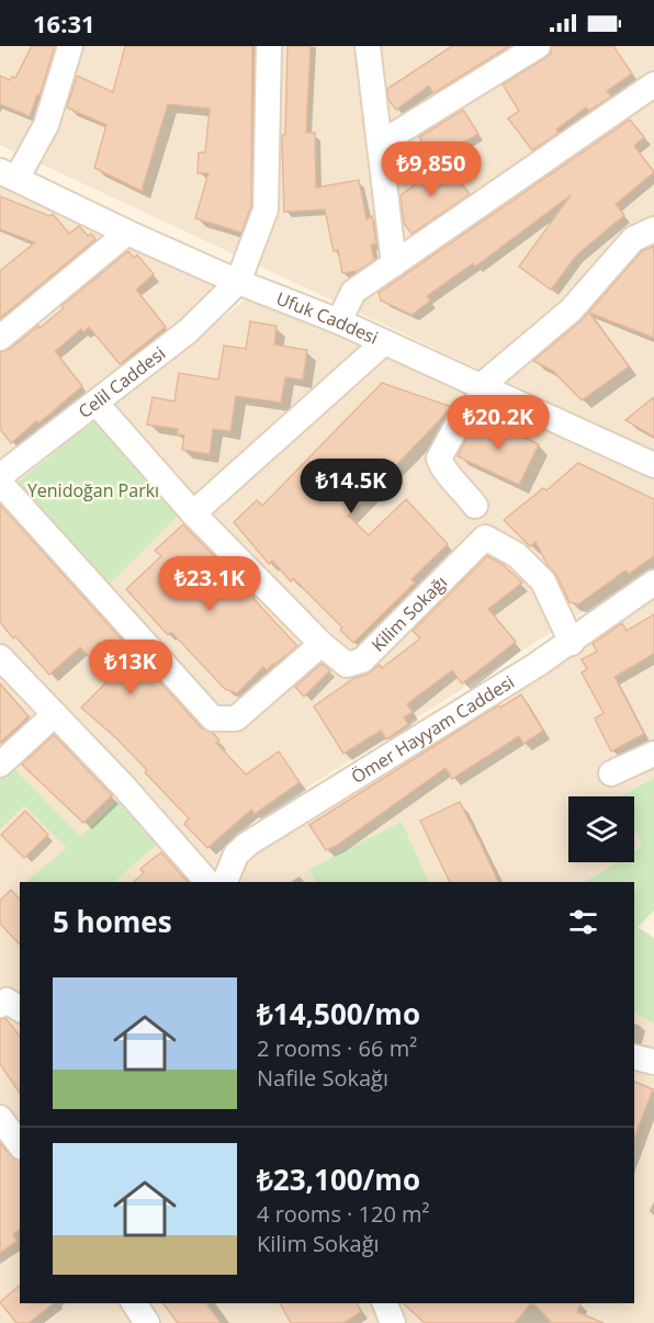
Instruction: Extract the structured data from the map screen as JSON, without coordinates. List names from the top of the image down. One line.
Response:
{"streets":{"street":["Ufuk Caddesi","Celil Caddesi","Kilim Sokağı","Ömer Hayyam Caddesi"]},"crossings":[["Ufuk Caddesi","Celil Caddesi"],["Celil Caddesi","Kilim Sokağı"],["Kilim Sokağı","Ömer Hayyam Caddesi"]],"parks":["Yenidoğan Parkı"],"page":{"status":"16:31","price":["₺9,850","₺20.2K","₺14.5K","₺23.1K","₺13K"],"heading":"5 homes","list":[{"name":"₺14,500/mo","note":"2 rooms · 66 m² · Nafile Sokağı"},{"name":"₺23,100/mo","note":"4 rooms · 120 m² · Kilim Sokağı"}]}}
